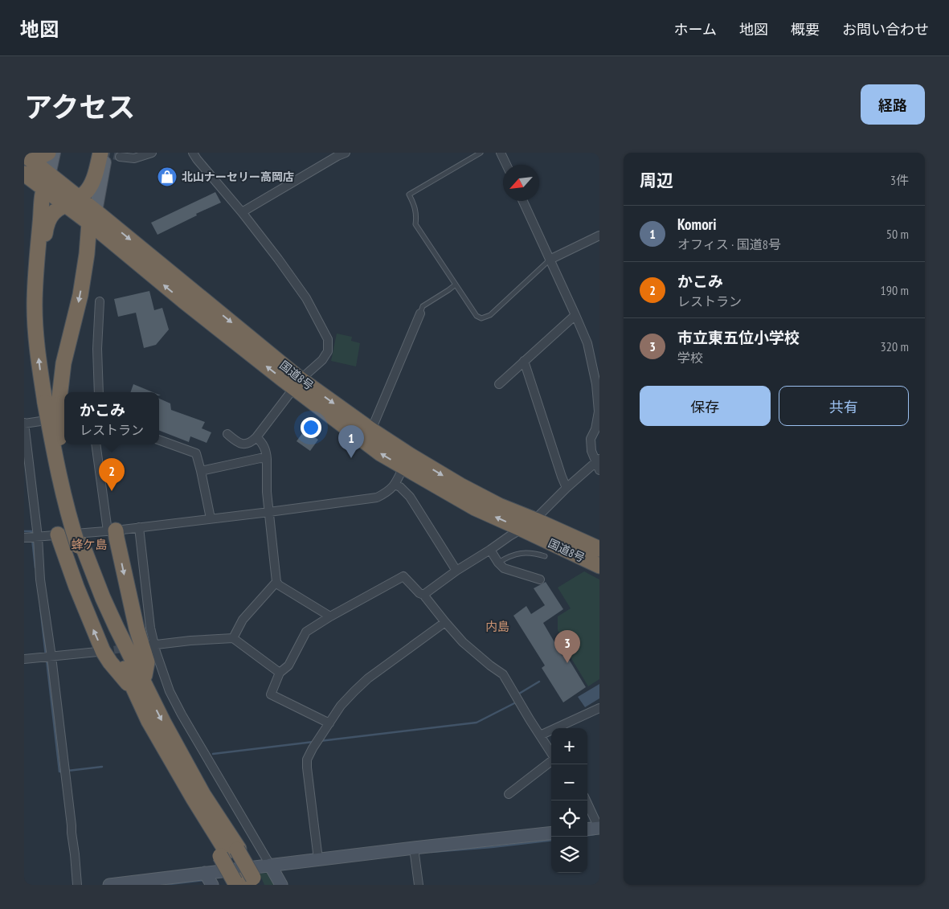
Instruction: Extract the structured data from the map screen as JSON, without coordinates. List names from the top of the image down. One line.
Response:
{"streets":{"highway":["国道8号"]},"districts":["蜂ケ島","内島"],"places":{"shop":["北山ナーセリー高岡店"]},"north":"bottom left","page":{"header":"地図","nav":["ホーム","地図","概要","お問い合わせ"],"title":"アクセス","buttons":["経路",["保存","共有"]],"heading":["周辺","3件"],"list":[{"mark":"1","name":"Komori","note":"オフィス · 国道8号","value":"50 m"},{"mark":"2","name":"かこみ","note":"レストラン","value":"190 m"},{"mark":"3","name":"市立東五位小学校","note":"学校","value":"320 m"}],"popup":["かこみ","レストラン"],"pins":["1","2","3"],"map_buttons":["+","−"]}}
